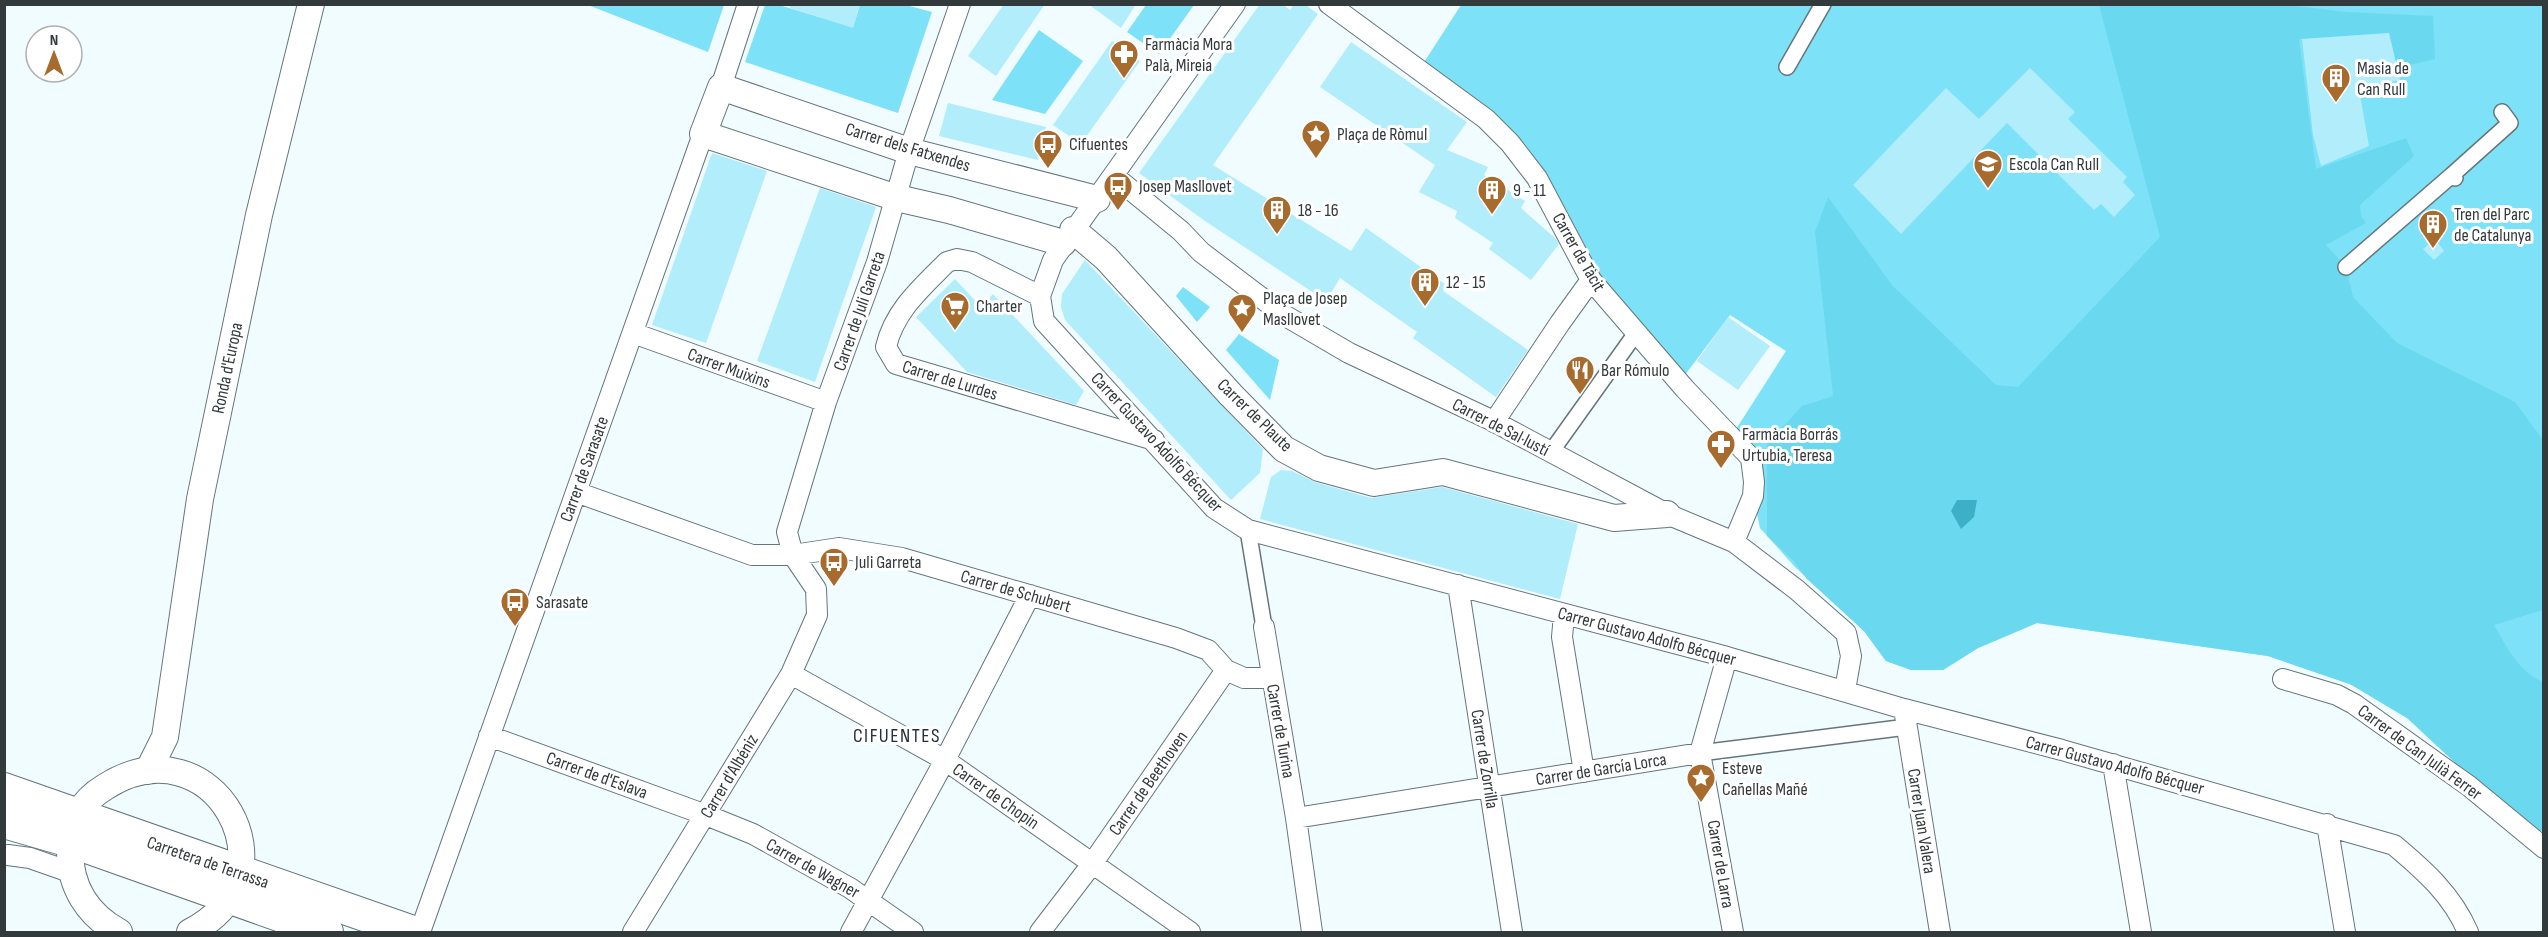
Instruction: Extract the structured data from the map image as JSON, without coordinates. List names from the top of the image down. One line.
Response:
{"streets":{"main road":["Carretera de Terrassa"],"street":["Carrer dels Fatxendes","Carrer de Tàcit","Carrer de Juli Garreta","Ronda d'Europa","Carrer Muixins","Carrer de Lurdes","Carrer de Plaute","Carrer de Sal·lustí","Carrer Gustavo Adolfo Bécquer","Carrer de Sarasate","Carrer de Schubert","Carrer de Turina","Carrer de Can Julià Ferrer","Carrer de Zorrilla","Carrer de García Lorca","Carrer de d'Eslava","Carrer d'Albéniz","Carrer de Beethoven","Carrer de Chopin","Carrer Juan Valera","Carrer de Larra","Carrer de Wagner"]},"crossings":[["Carrer dels Fatxendes","Carrer de Juli Garreta"],["Carrer dels Fatxendes","Carrer de Sarasate"],["Carrer de Tàcit","Carrer de Sal·lustí"],["Carrer de Juli Garreta","Carrer Muixins"],["Carrer de Juli Garreta","Carrer de Schubert"],["Carrer de Juli Garreta","Carrer d'Albéniz"],["Carrer Muixins","Carrer de Sarasate"],["Carrer de Lurdes","Carrer Gustavo Adolfo Bécquer"],["Carrer de Plaute","Carrer de Sal·lustí"],["Carrer de Sal·lustí","Carrer Gustavo Adolfo Bécquer"],["Carrer Gustavo Adolfo Bécquer","Carrer de Turina"],["Carrer Gustavo Adolfo Bécquer","Carrer de Zorrilla"],["Carrer Gustavo Adolfo Bécquer","Carrer de García Lorca"],["Carrer Gustavo Adolfo Bécquer","Carrer Juan Valera"],["Carrer Gustavo Adolfo Bécquer","Carrer de Larra"],["Carrer de Sarasate","Carrer de Schubert"],["Carrer de Sarasate","Carrer de d'Eslava"],["Carrer de Schubert","Carrer de Beethoven"],["Carrer de Turina","Carrer de García Lorca"],["Carrer de Zorrilla","Carrer de García Lorca"],["Carrer de García Lorca","Carrer Juan Valera"],["Carrer de García Lorca","Carrer de Larra"],["Carrer de d'Eslava","Carrer d'Albéniz"],["Carrer de d'Eslava","Carrer de Wagner"],["Carrer d'Albéniz","Carrer de Chopin"],["Carrer d'Albéniz","Carrer de Wagner"],["Carrer de Beethoven","Carrer de Chopin"]],"districts":["CIFUENTES"],"places":{"pharmacy":["Farmàcia Mora Palà, Mireia","Farmàcia Borrás Urtubia, Teresa"],"building":["Masia de Can Rull","9 - 11","18 - 16","Tren del Parc de Catalunya","12 - 15"],"place":["Plaça de Ròmul","Plaça de Josep Masllovet","Esteve Cañellas Mañé"],"bus stop":["Cifuentes","Josep Masllovet","Juli Garreta","Sarasate"],"school or university":["Escola Can Rull"],"supermarket":["Charter"],"restaurant":["Bar Rómulo"]},"north":"top"}
